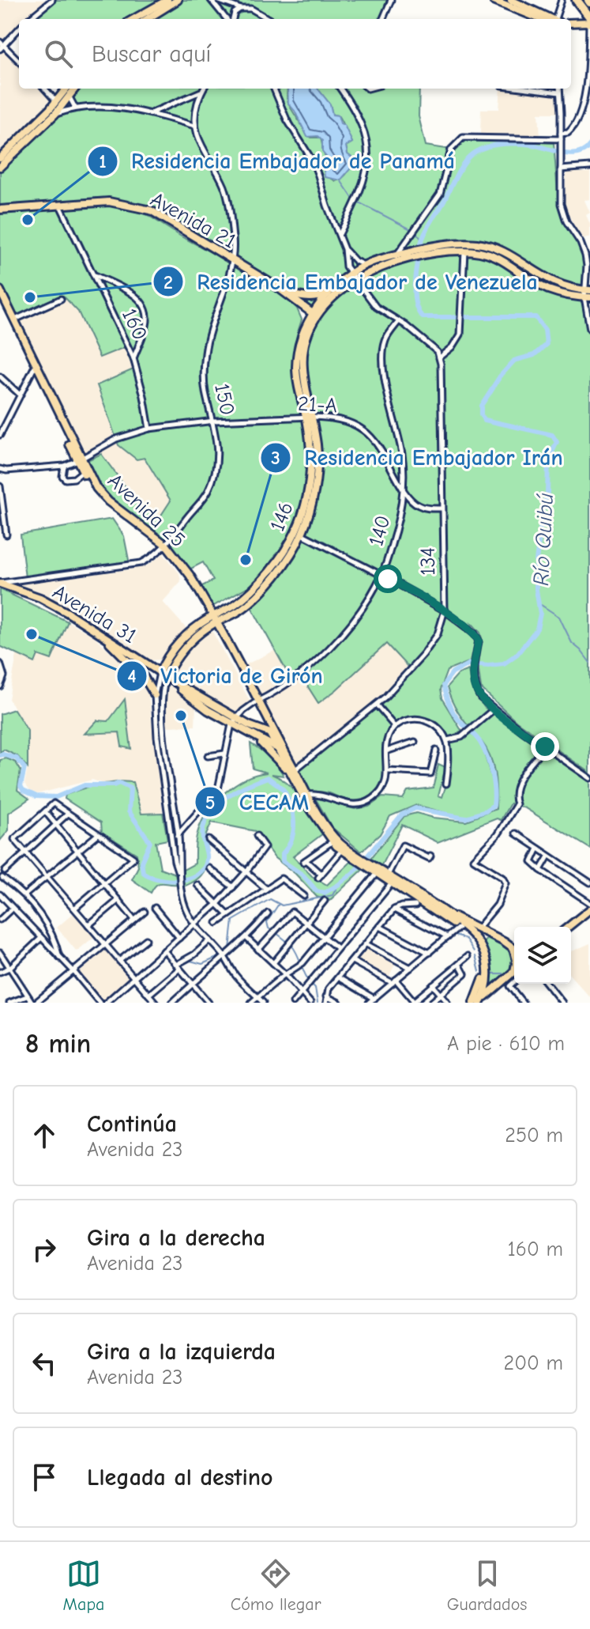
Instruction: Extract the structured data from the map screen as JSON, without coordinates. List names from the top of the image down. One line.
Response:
{"streets":{"main road":["Avenida 21","Avenida 25","146","Avenida 31"],"street":["160","150","21-A","140","134"]},"crossings":[["Avenida 21","160"],["Avenida 21","150"],["Avenida 21","146"],["160","21-A"],["150","21-A"],["150","Avenida 25"],["150","Avenida 31"],["21-A","Avenida 25"],["21-A","146"],["21-A","140"],["21-A","134"],["Avenida 25","146"],["Avenida 25","140"],["Avenida 25","134"],["Avenida 25","Avenida 31"],["146","140"],["146","Avenida 31"],["140","Avenida 31"]],"water":["Río Quibú"],"places":["Residencia Embajador de Panamá","Residencia Embajador de Venezuela","Residencia Embajador Irán","Victoria de Girón","CECAM"],"page":{"search":"Buscar aquí","heading":["8 min","A pie · 610 m"],"list":[["Continúa","Avenida 23","250 m"],["Gira a la derecha","Avenida 23","160 m"],["Gira a la izquierda","Avenida 23","200 m"],"Llegada al destino"],"nav":["Mapa","Cómo llegar","Guardados"]}}
